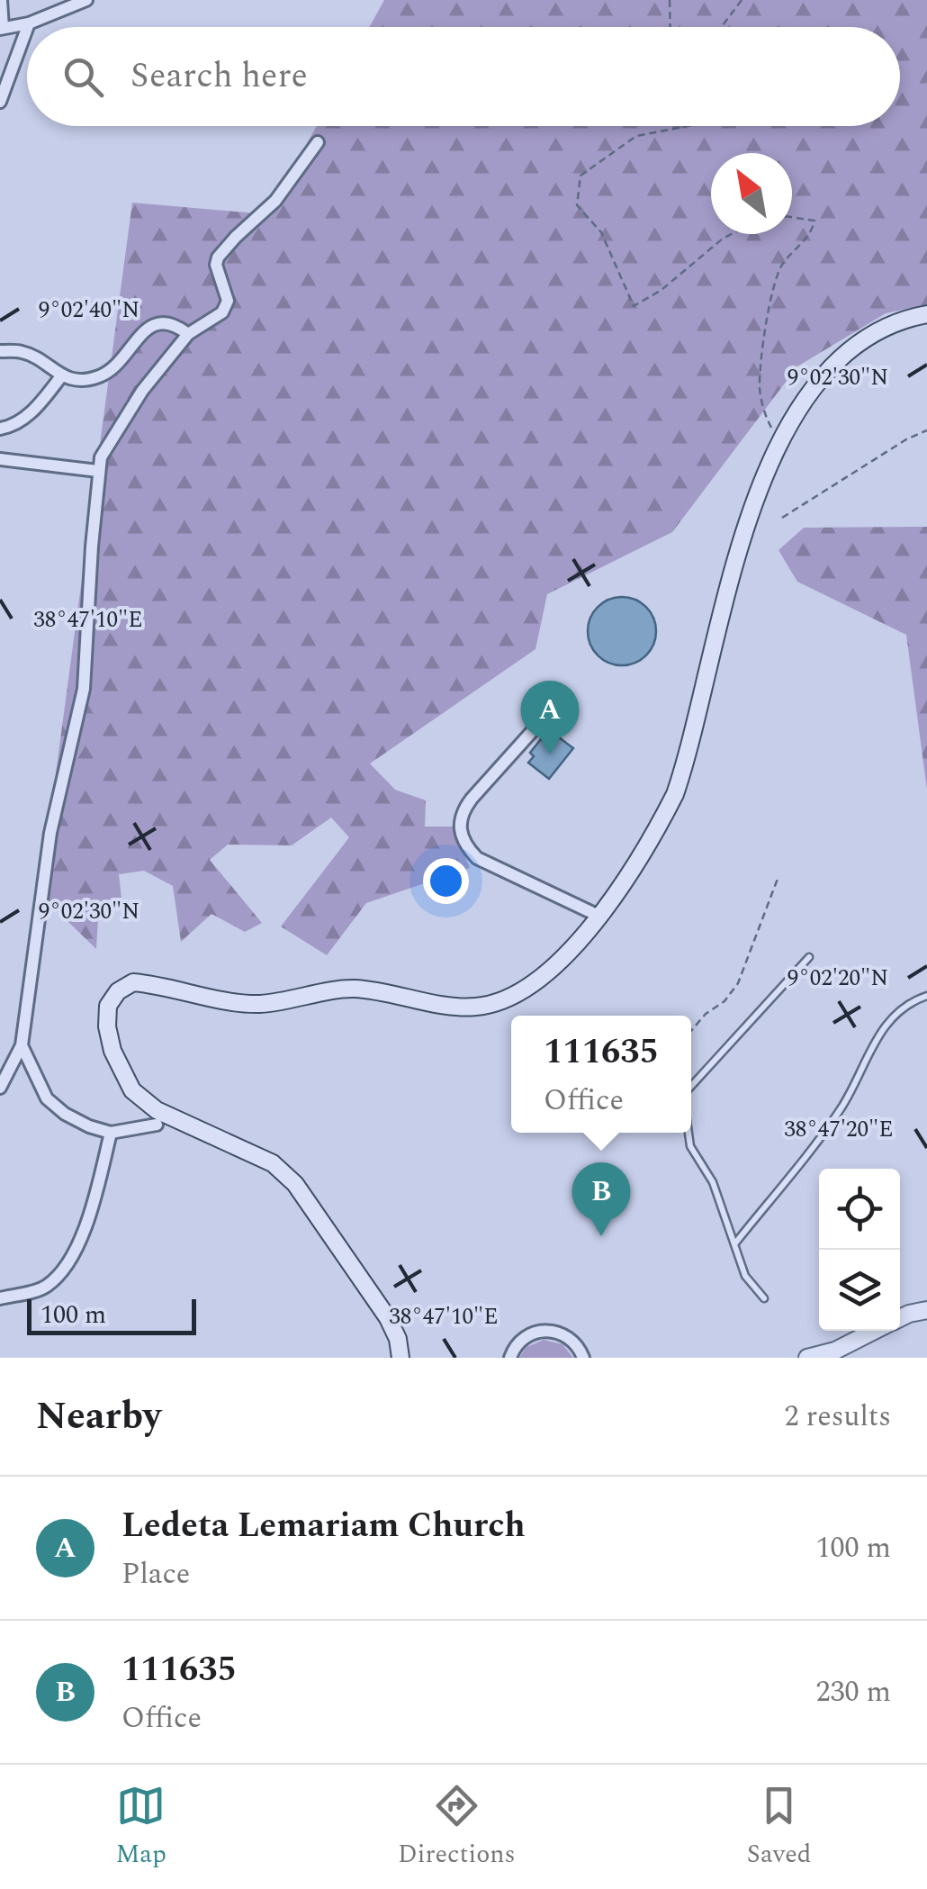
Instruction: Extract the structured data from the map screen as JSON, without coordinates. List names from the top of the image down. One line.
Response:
{"scale_bar":"100 m","north":"top left","page":{"search":"Search here","pins":["A","B"],"popup":["111635","Office"],"scale":"100 m","heading":["Nearby","2 results"],"list":[{"mark":"A","name":"Ledeta Lemariam Church","note":"Place","value":"100 m"},{"mark":"B","name":"111635","note":"Office","value":"230 m"}],"nav":["Map","Directions","Saved"]},"coordinates":["9°02'40\"N","9°02'30\"N","38°47'10\"E","9°02'20\"N","38°47'20\"E"]}
